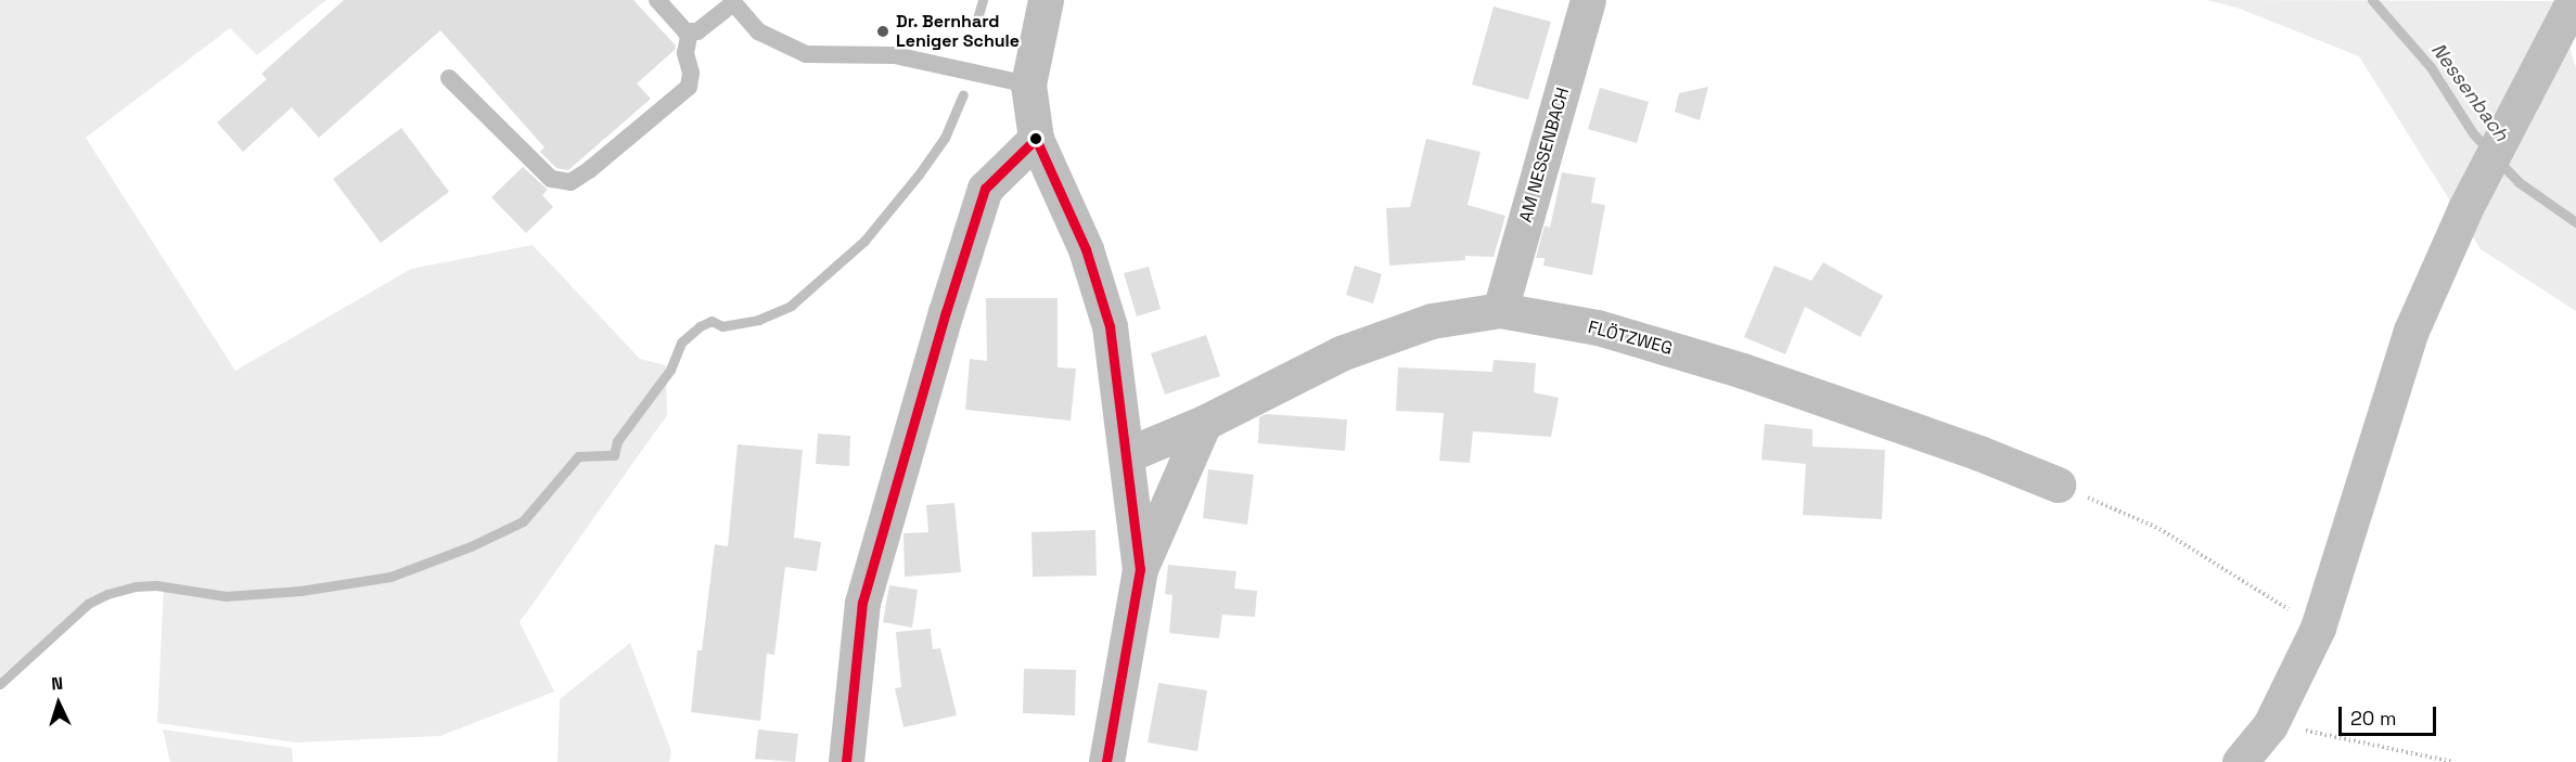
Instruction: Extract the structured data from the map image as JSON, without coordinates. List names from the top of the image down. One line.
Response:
{"streets":{"street":["AM NESSENBACH","FLÖTZWEG"]},"crossings":[["AM NESSENBACH","FLÖTZWEG"]],"water":["Nessenbach"],"places":["Dr. Bernhard Leniger Schule"],"scale_bar":"20 m","north":"top"}
